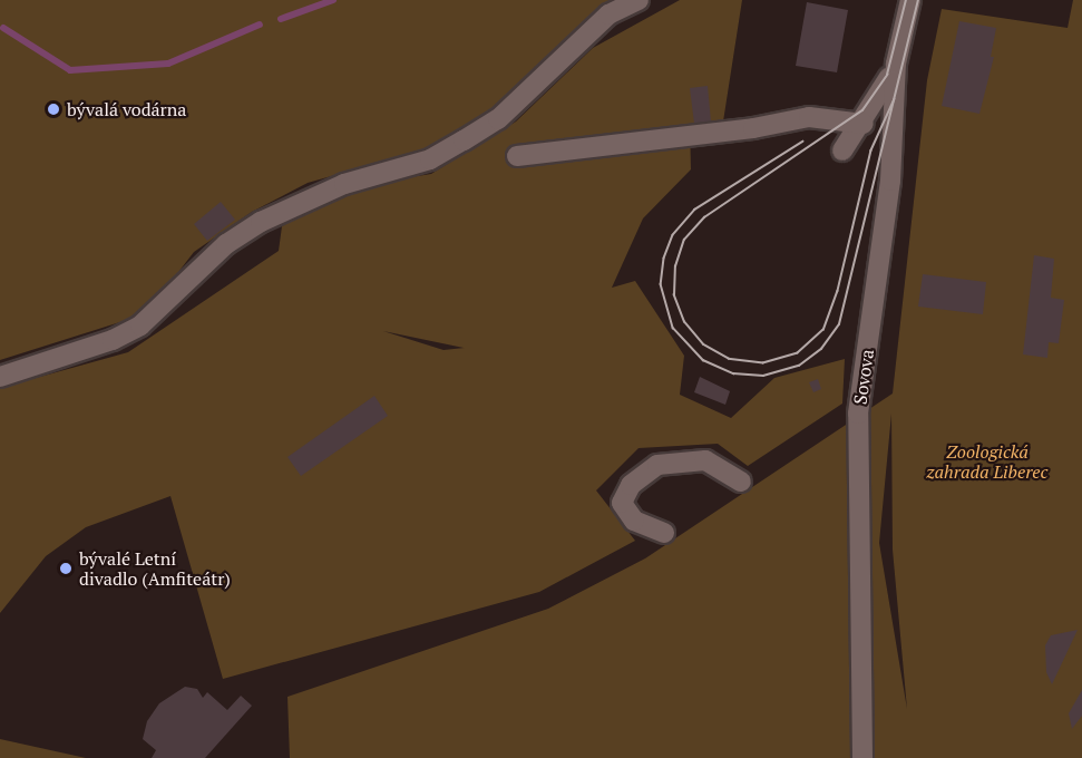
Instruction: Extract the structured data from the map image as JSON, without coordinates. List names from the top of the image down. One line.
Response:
{"streets":{"street":["Sovova"]},"parks":["Zoologická zahrada Liberec"],"places":["bývalá vodárna","bývalé Letní divadlo (Amfiteátr)"]}
